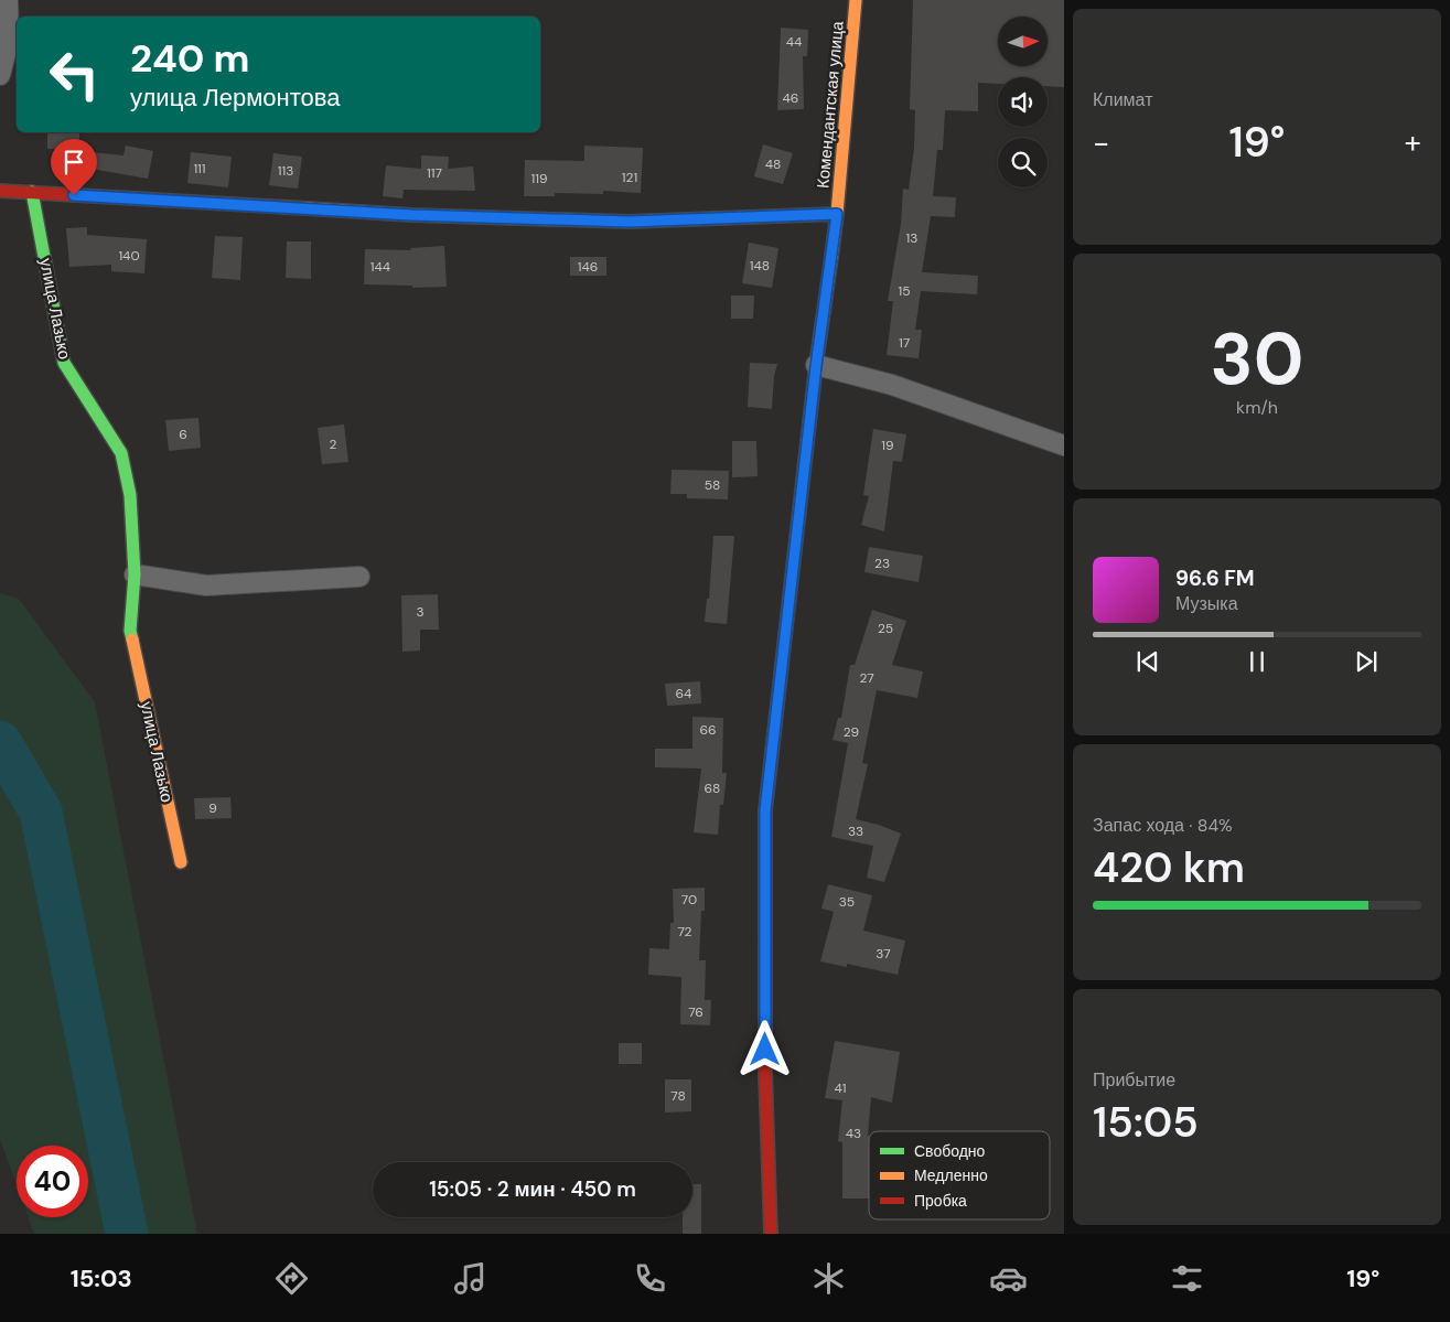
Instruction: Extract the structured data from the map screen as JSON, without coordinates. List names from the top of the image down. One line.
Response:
{"streets":{"street":["Комендантская улица","улица Лазько"]},"house_numbers":["44","46","48","111","113","117","121","119","13","140","148","144","146","15","17","6","2","19","58","23","3","25","27","64","66","29","68","9","33","70","35","72","37","76","41","78","43"],"legend":["Свободно","Медленно","Пробка"],"north":"right","page":{"tile":["Климат",["30","km/h"],["Запас хода · 84%","420 km"],["Прибытие","15:05"]],"turn":["240 m","улица Лермонтова"],"heat":["−","19°","+"],"song":["96.6 FM","Музыка"],"limit":"40","trip":"15:05 · 2 мин · 450 m","tabs":["15:03","19°"]}}
